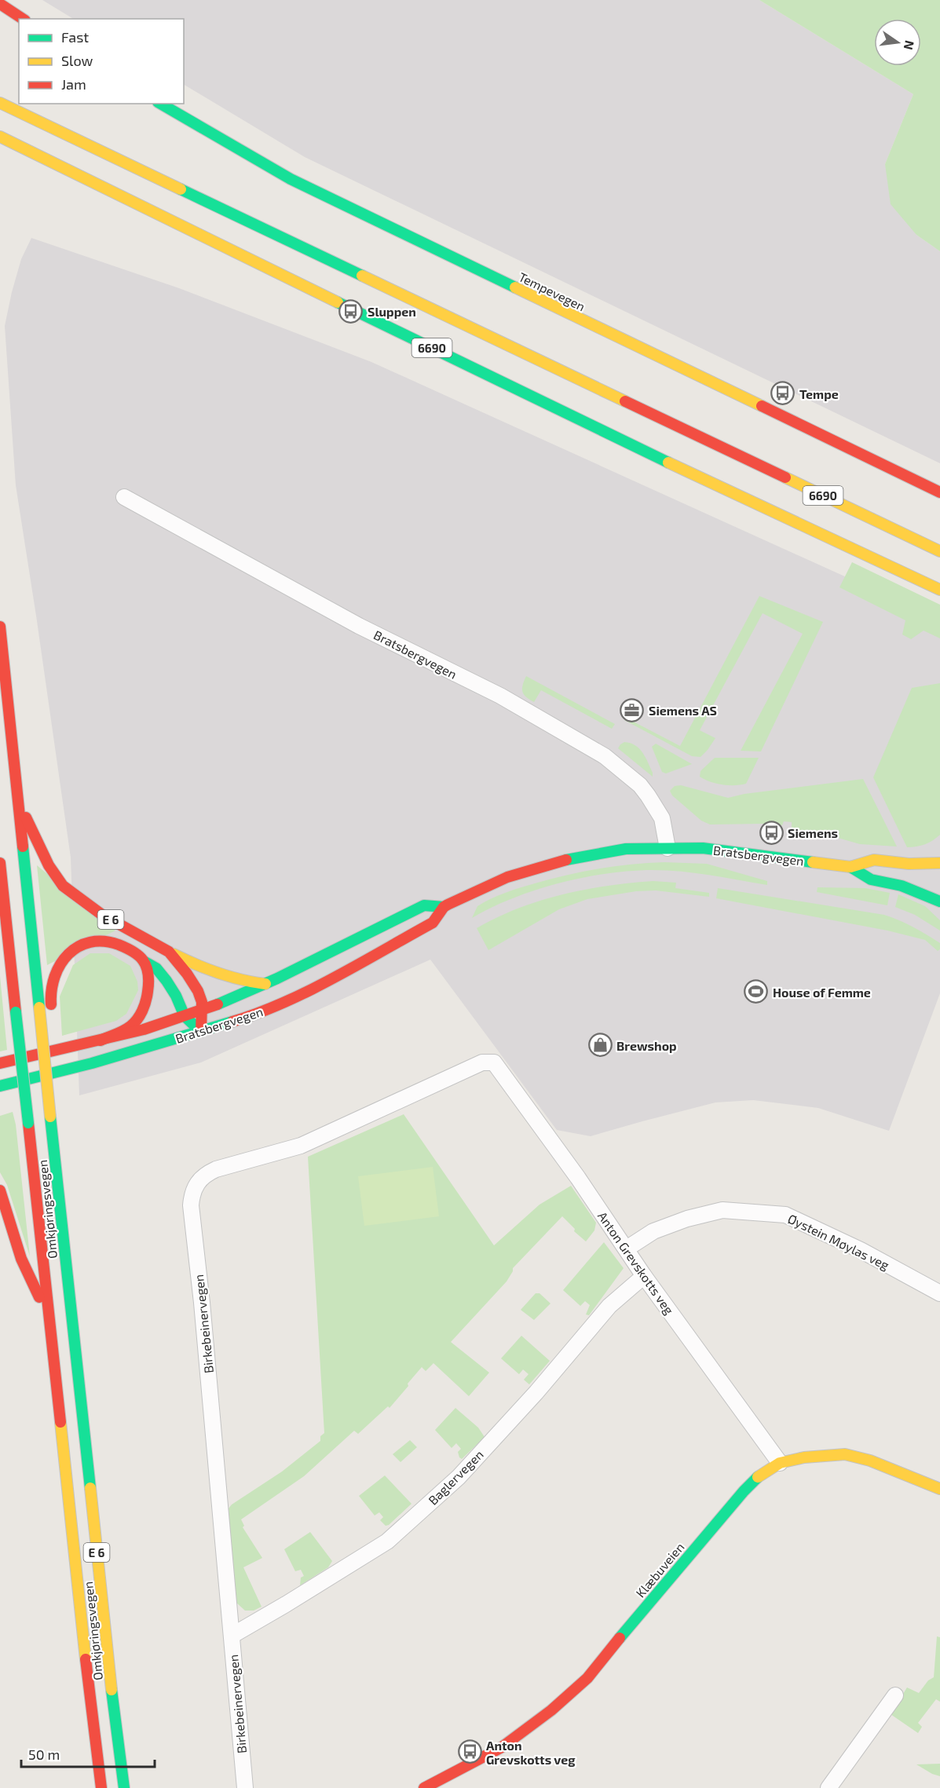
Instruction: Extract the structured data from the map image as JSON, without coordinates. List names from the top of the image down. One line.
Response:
{"streets":{"main road":["Tempevegen","6690","Bratsbergvegen","E 6","Omkjøringsvegen","Klæbuveien"],"street":["Øystein Møylas veg","Anton Grevskotts veg","Birkebeinervegen","Baglervegen"]},"crossings":[["Bratsbergvegen","E 6"],["E 6","Omkjøringsvegen"],["Øystein Møylas veg","Anton Grevskotts veg"],["Anton Grevskotts veg","Birkebeinervegen"],["Anton Grevskotts veg","Baglervegen"],["Anton Grevskotts veg","Klæbuveien"],["Birkebeinervegen","Baglervegen"]],"places":{"bus stop":["Sluppen","Tempe","Siemens","Anton Grevskotts veg"],"office":["Siemens AS"],"sports":["House of Femme"],"shop":["Brewshop"]},"legend":["Fast","Slow","Jam"],"scale_bar":"50 m","north":"right"}
